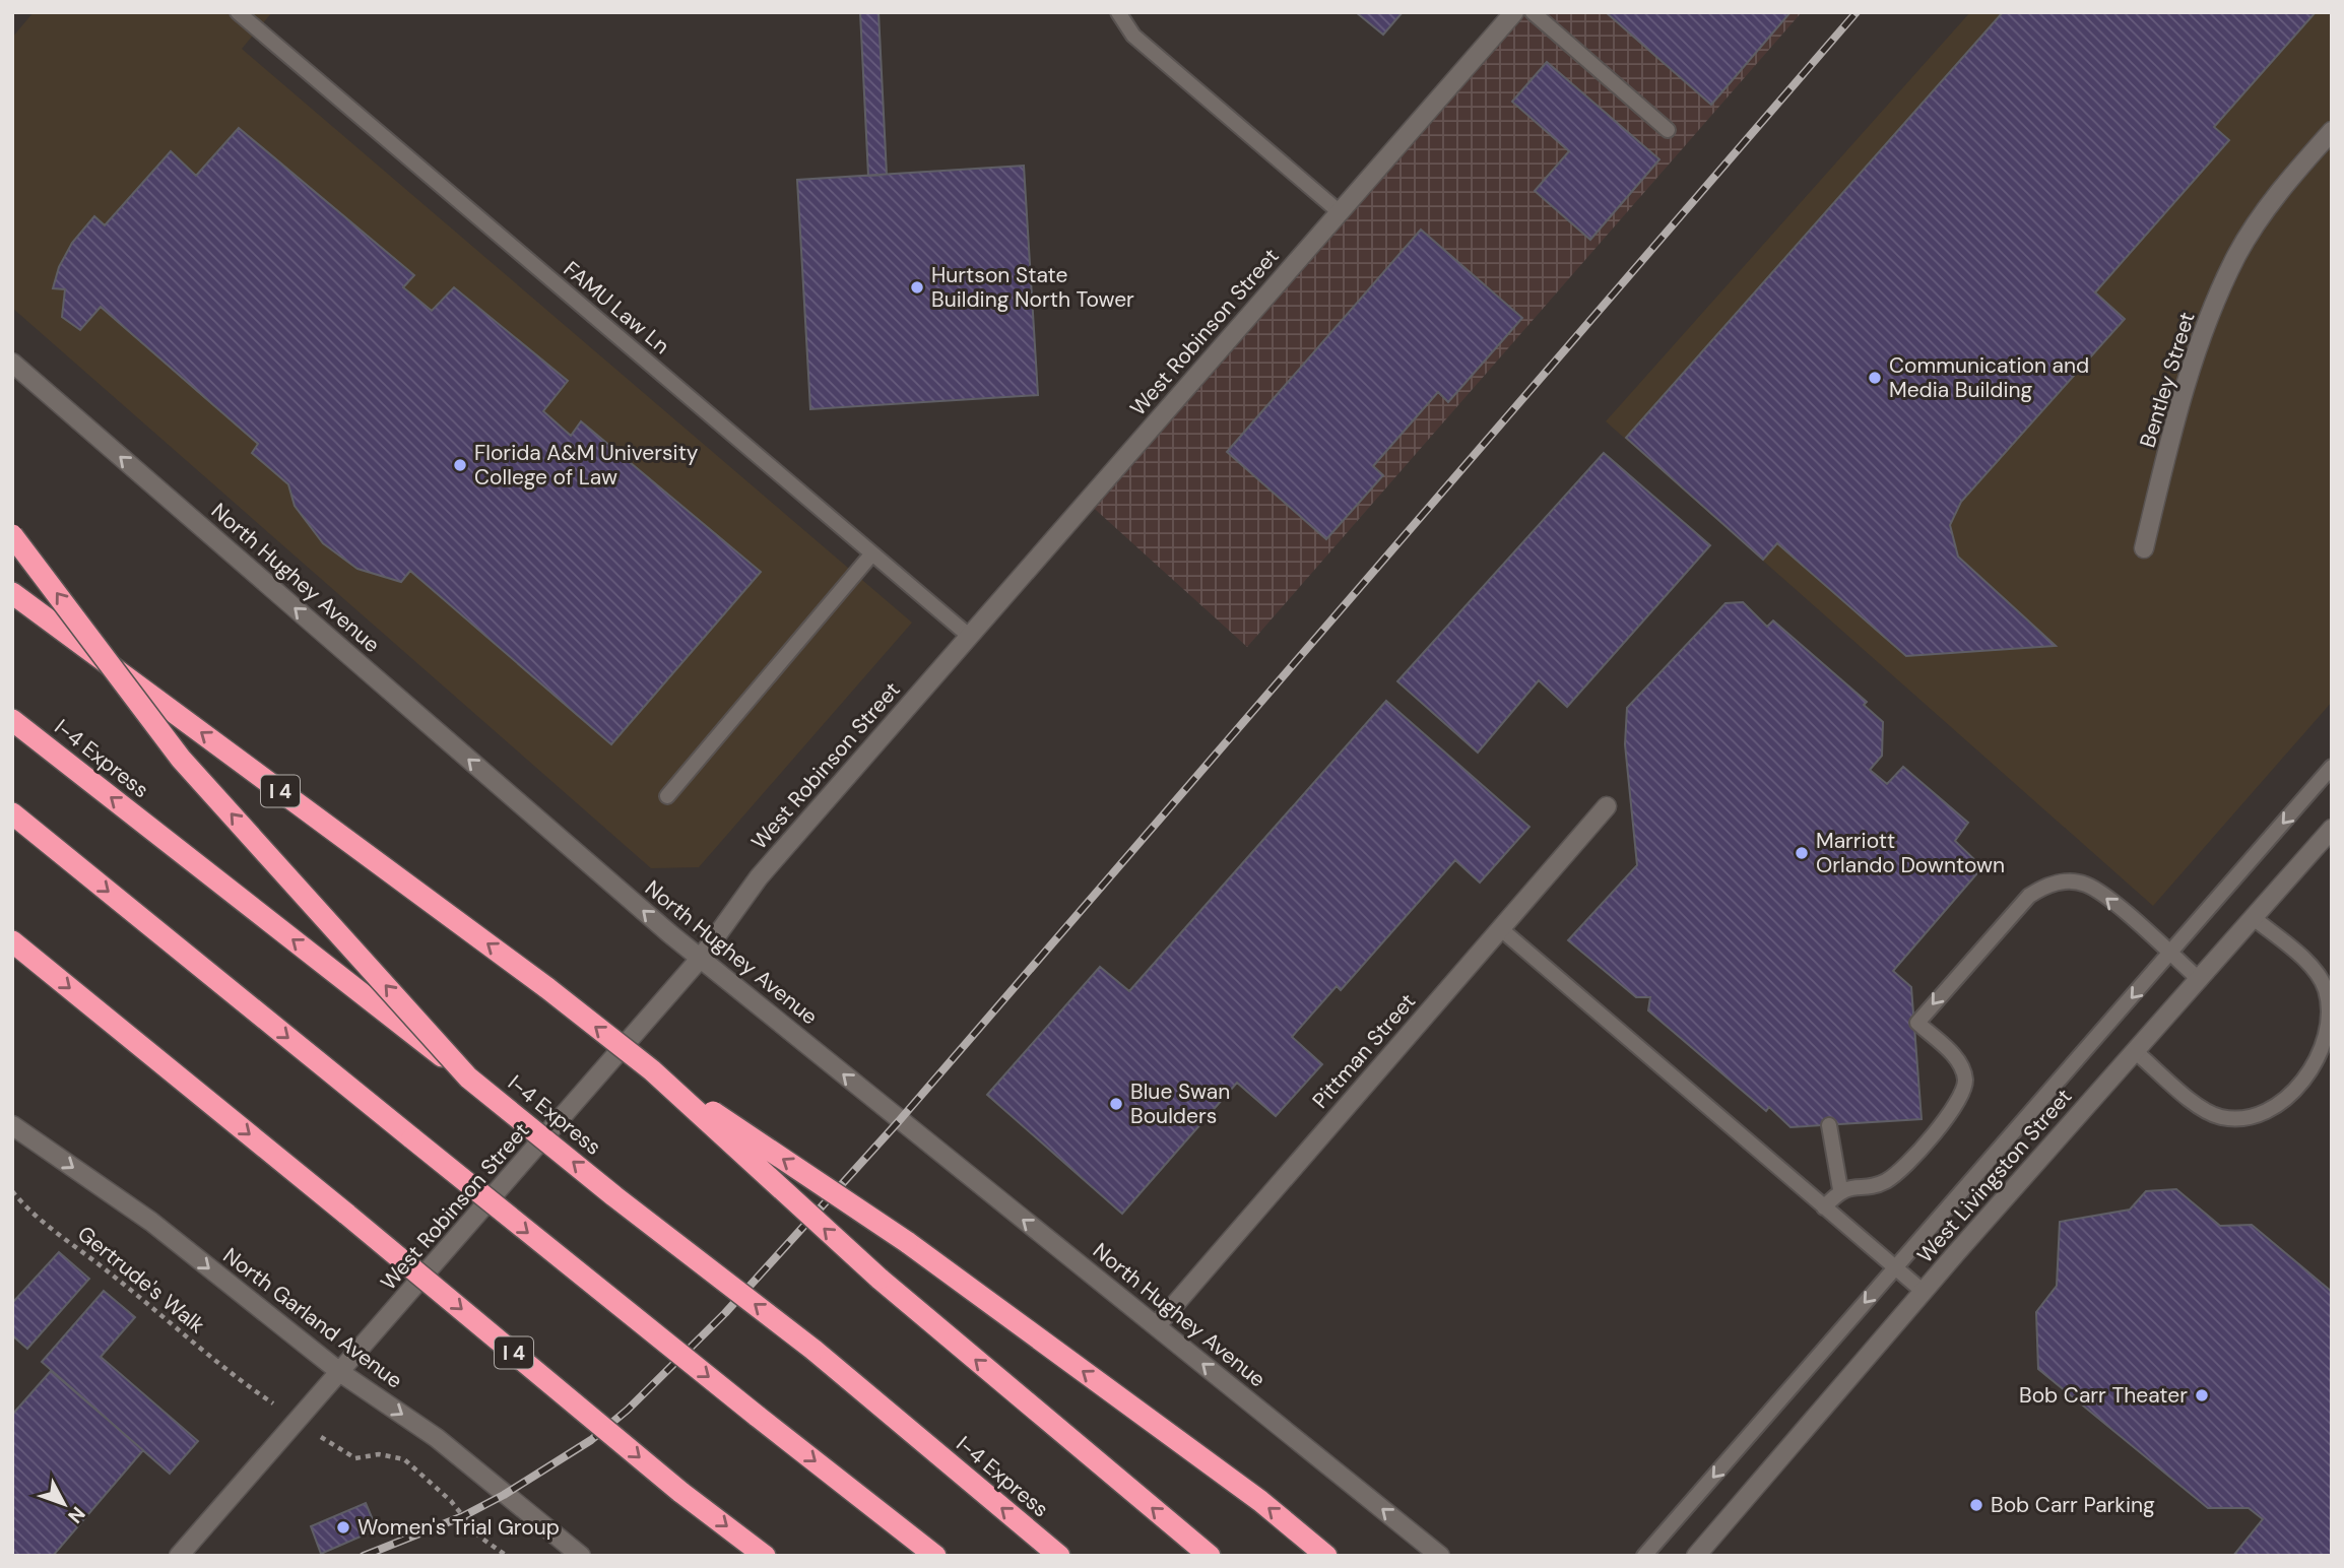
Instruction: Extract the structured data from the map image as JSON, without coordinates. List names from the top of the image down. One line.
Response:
{"streets":{"highway":["I-4 Express","I 4"],"street":["West Robinson Street","Bentley Street","North Hughey Avenue","Pittman Street","West Livingston Street","North Garland Avenue"],"lane":["FAMU Law Ln"],"path":["Gertrude's Walk"]},"crossings":[["FAMU Law Ln","West Robinson Street"],["West Robinson Street","North Hughey Avenue"],["West Robinson Street","North Garland Avenue"],["North Hughey Avenue","Pittman Street"]],"one_way":["North Hughey Avenue","North Garland Avenue"],"places":["Hurtson State Building North Tower","Communication and Media Building","Florida A&M University College of Law","Marriott Orlando Downtown","Blue Swan Boulders","Bob Carr Theater","Bob Carr Parking","Women's Trial Group"],"north":"bottom right"}
